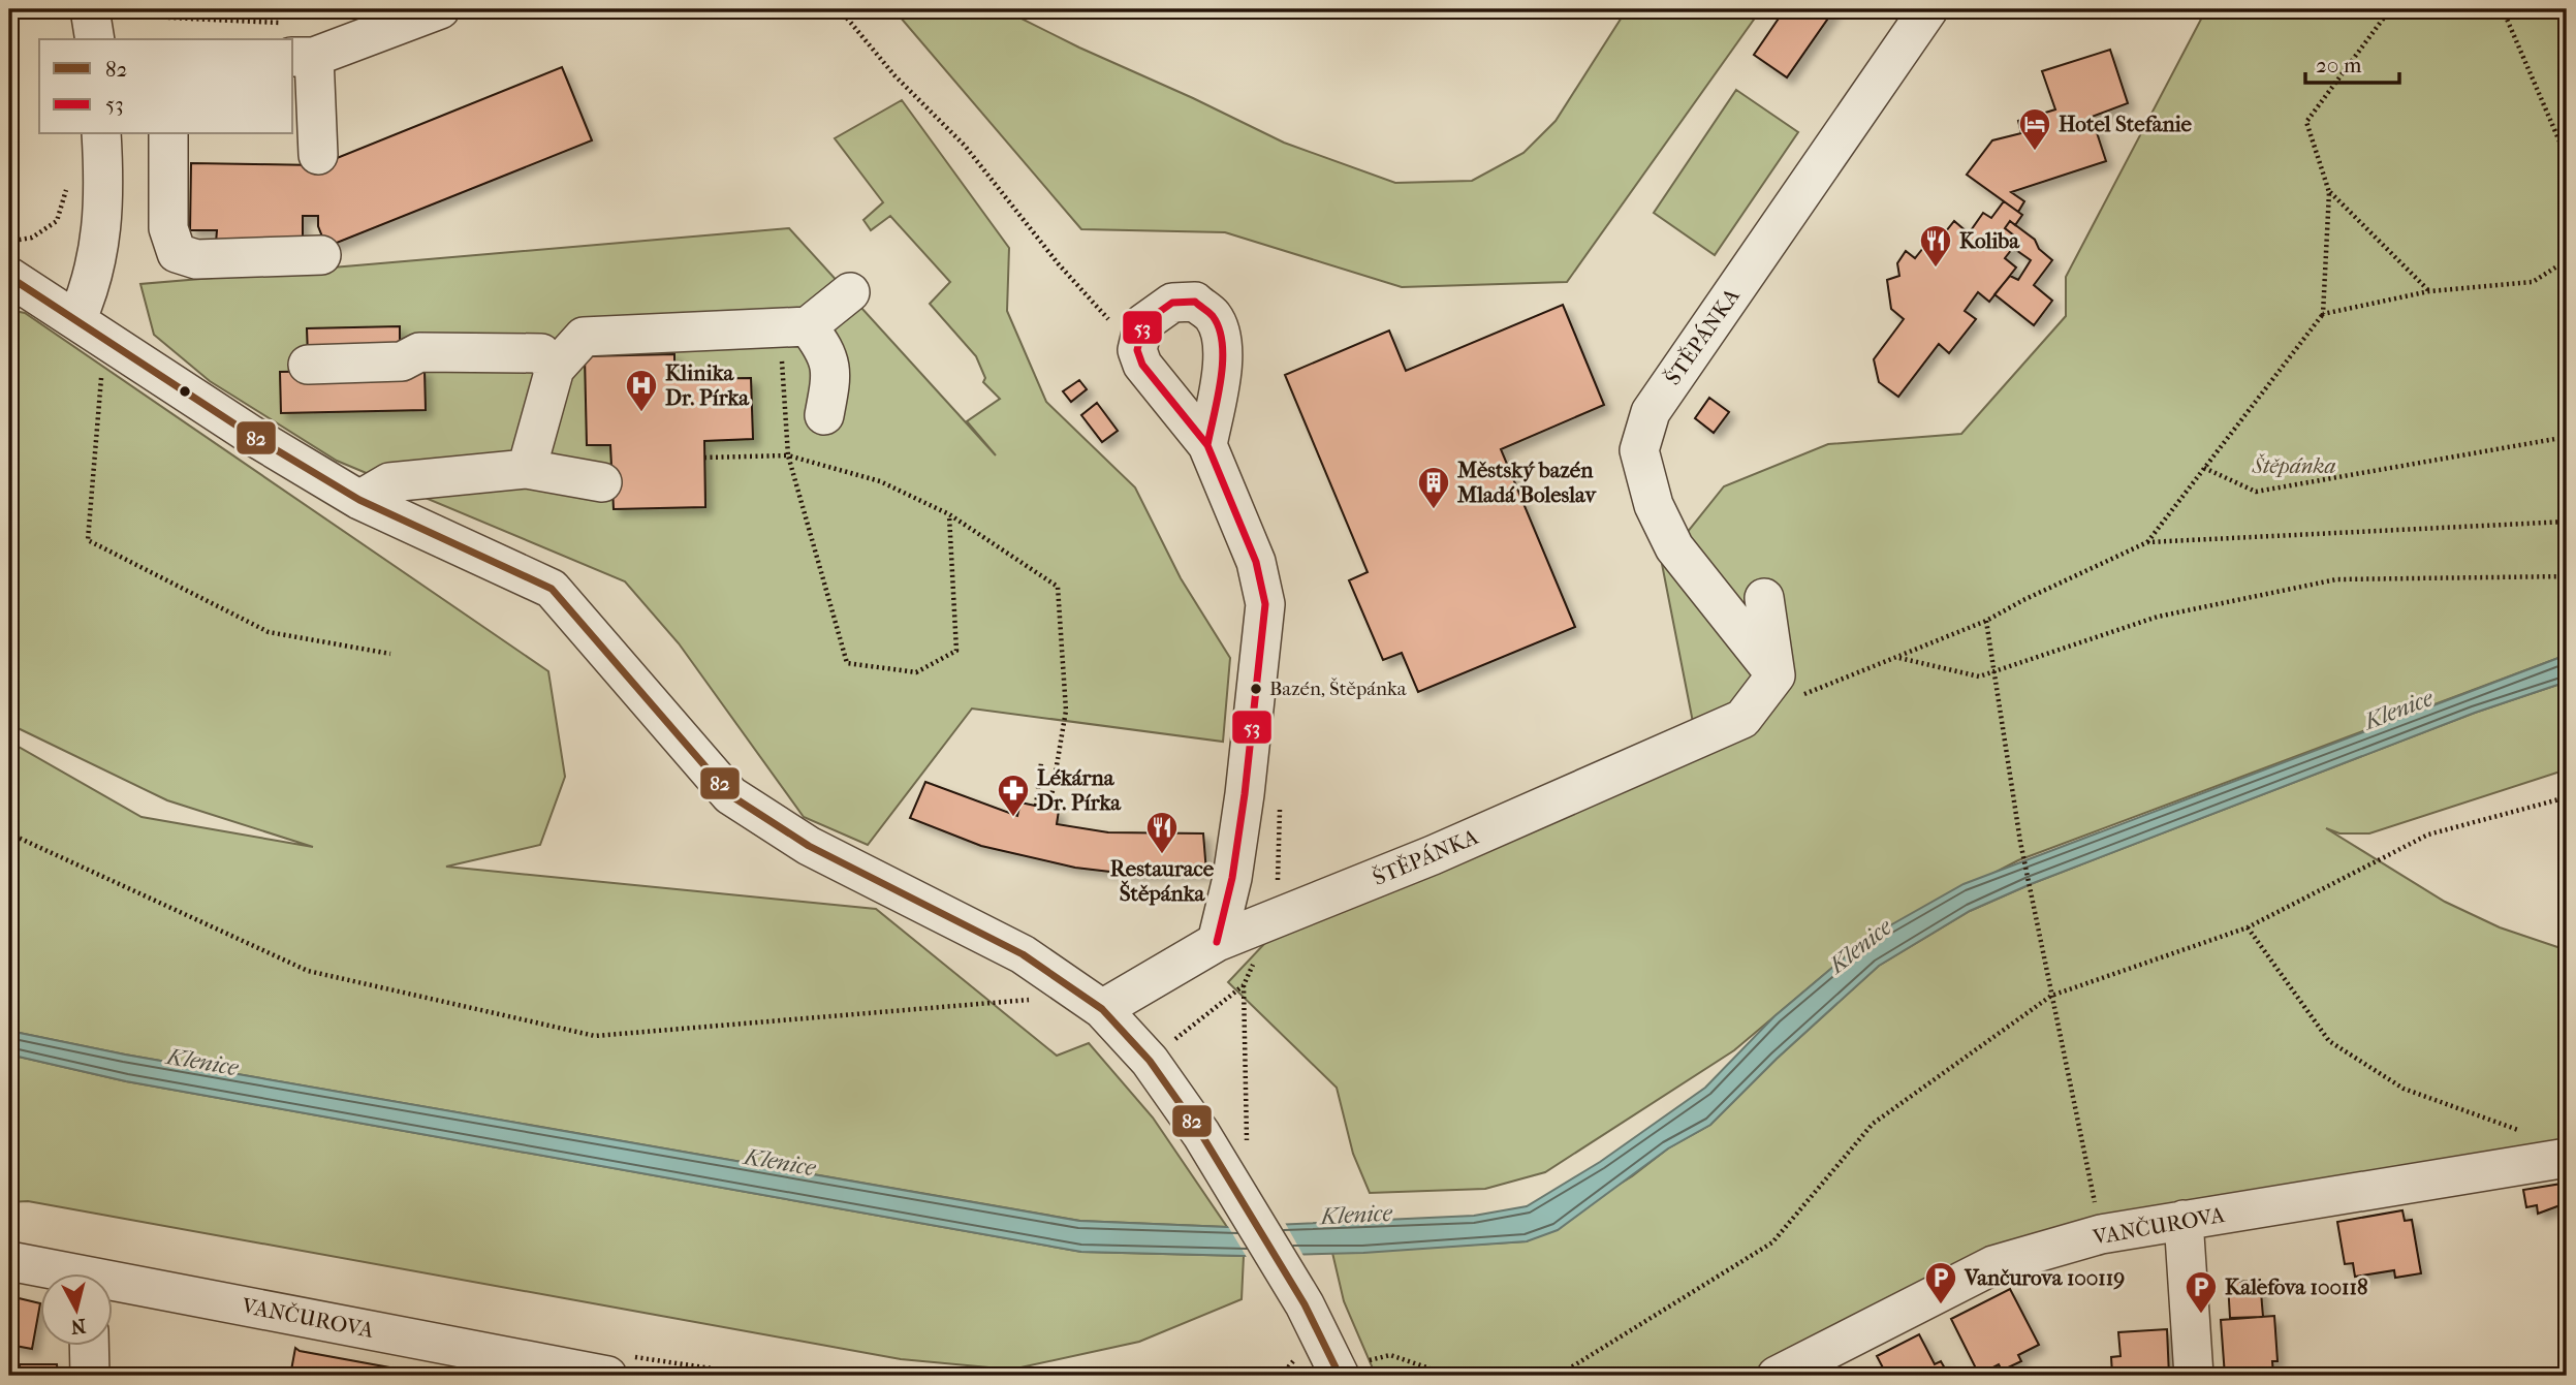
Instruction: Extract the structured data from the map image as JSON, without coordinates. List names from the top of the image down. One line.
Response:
{"streets":{"street":["ŠTĚPÁNKA","VANČUROVA"]},"water":["Klenice"],"parks":["Štěpánka"],"places":{"hotel":["Hotel Stefanie"],"restaurant":["Koliba","Restaurace Štěpánka"],"hospital":["Klinika Dr. Pírka"],"building":["Městský bazén Mladá Boleslav"],"other":["Bazén, Štěpánka"],"pharmacy":["Lékárna Dr. Pírka"],"parking":["Vančurova 100119","Kalefova 100118"]},"lines":["transit line 82","transit line 53"],"legend":["82","53"],"scale_bar":"20 m","north":"bottom"}
